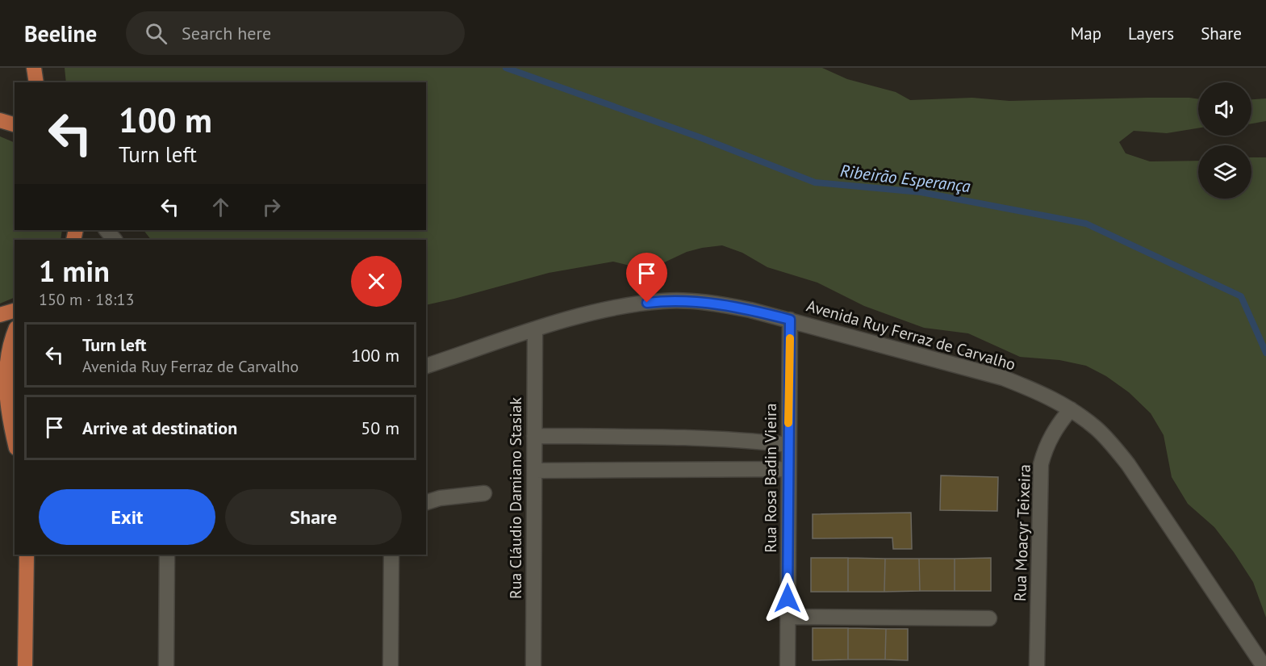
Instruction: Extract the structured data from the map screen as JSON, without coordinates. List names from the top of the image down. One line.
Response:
{"streets":{"street":["Avenida Ruy Ferraz de Carvalho","Rua Rosa Badin Vieira","Rua Cláudio Damiano Stasiak","Rua Moacyr Teixeira"]},"crossings":[["Avenida Ruy Ferraz de Carvalho","Rua Rosa Badin Vieira"],["Avenida Ruy Ferraz de Carvalho","Rua Cláudio Damiano Stasiak"],["Avenida Ruy Ferraz de Carvalho","Rua Moacyr Teixeira"]],"water":["Ribeirão Esperança"],"page":{"header":"Beeline","search":"Search here","nav":["Map","Layers","Share"],"turn":["100 m","Turn left"],"heading":["1 min","150 m · 18:13"],"list":[{"name":"Turn left","note":"Avenida Ruy Ferraz de Carvalho","value":"100 m"},{"name":"Arrive at destination","value":"50 m"}],"buttons":["Exit","Share"]}}
